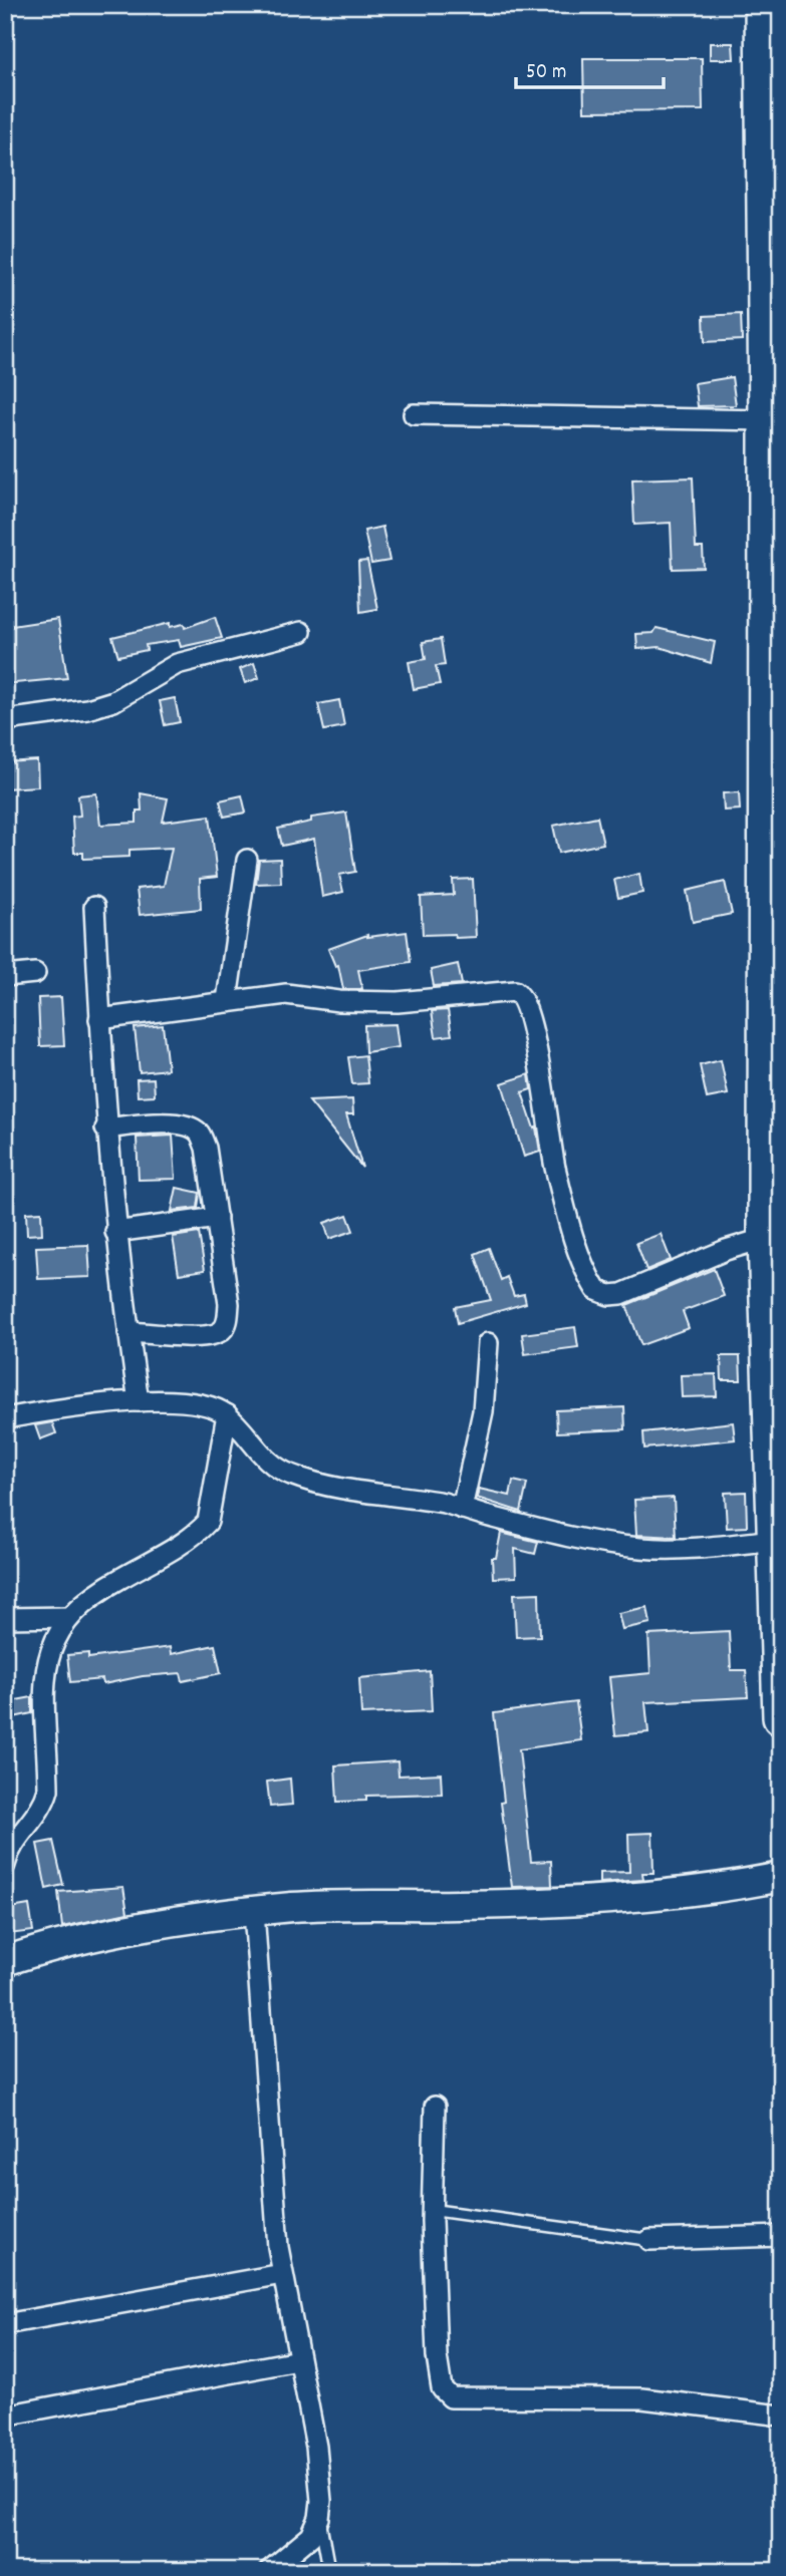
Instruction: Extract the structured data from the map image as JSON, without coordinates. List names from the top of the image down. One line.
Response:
{"scale_bar":"50 m"}
